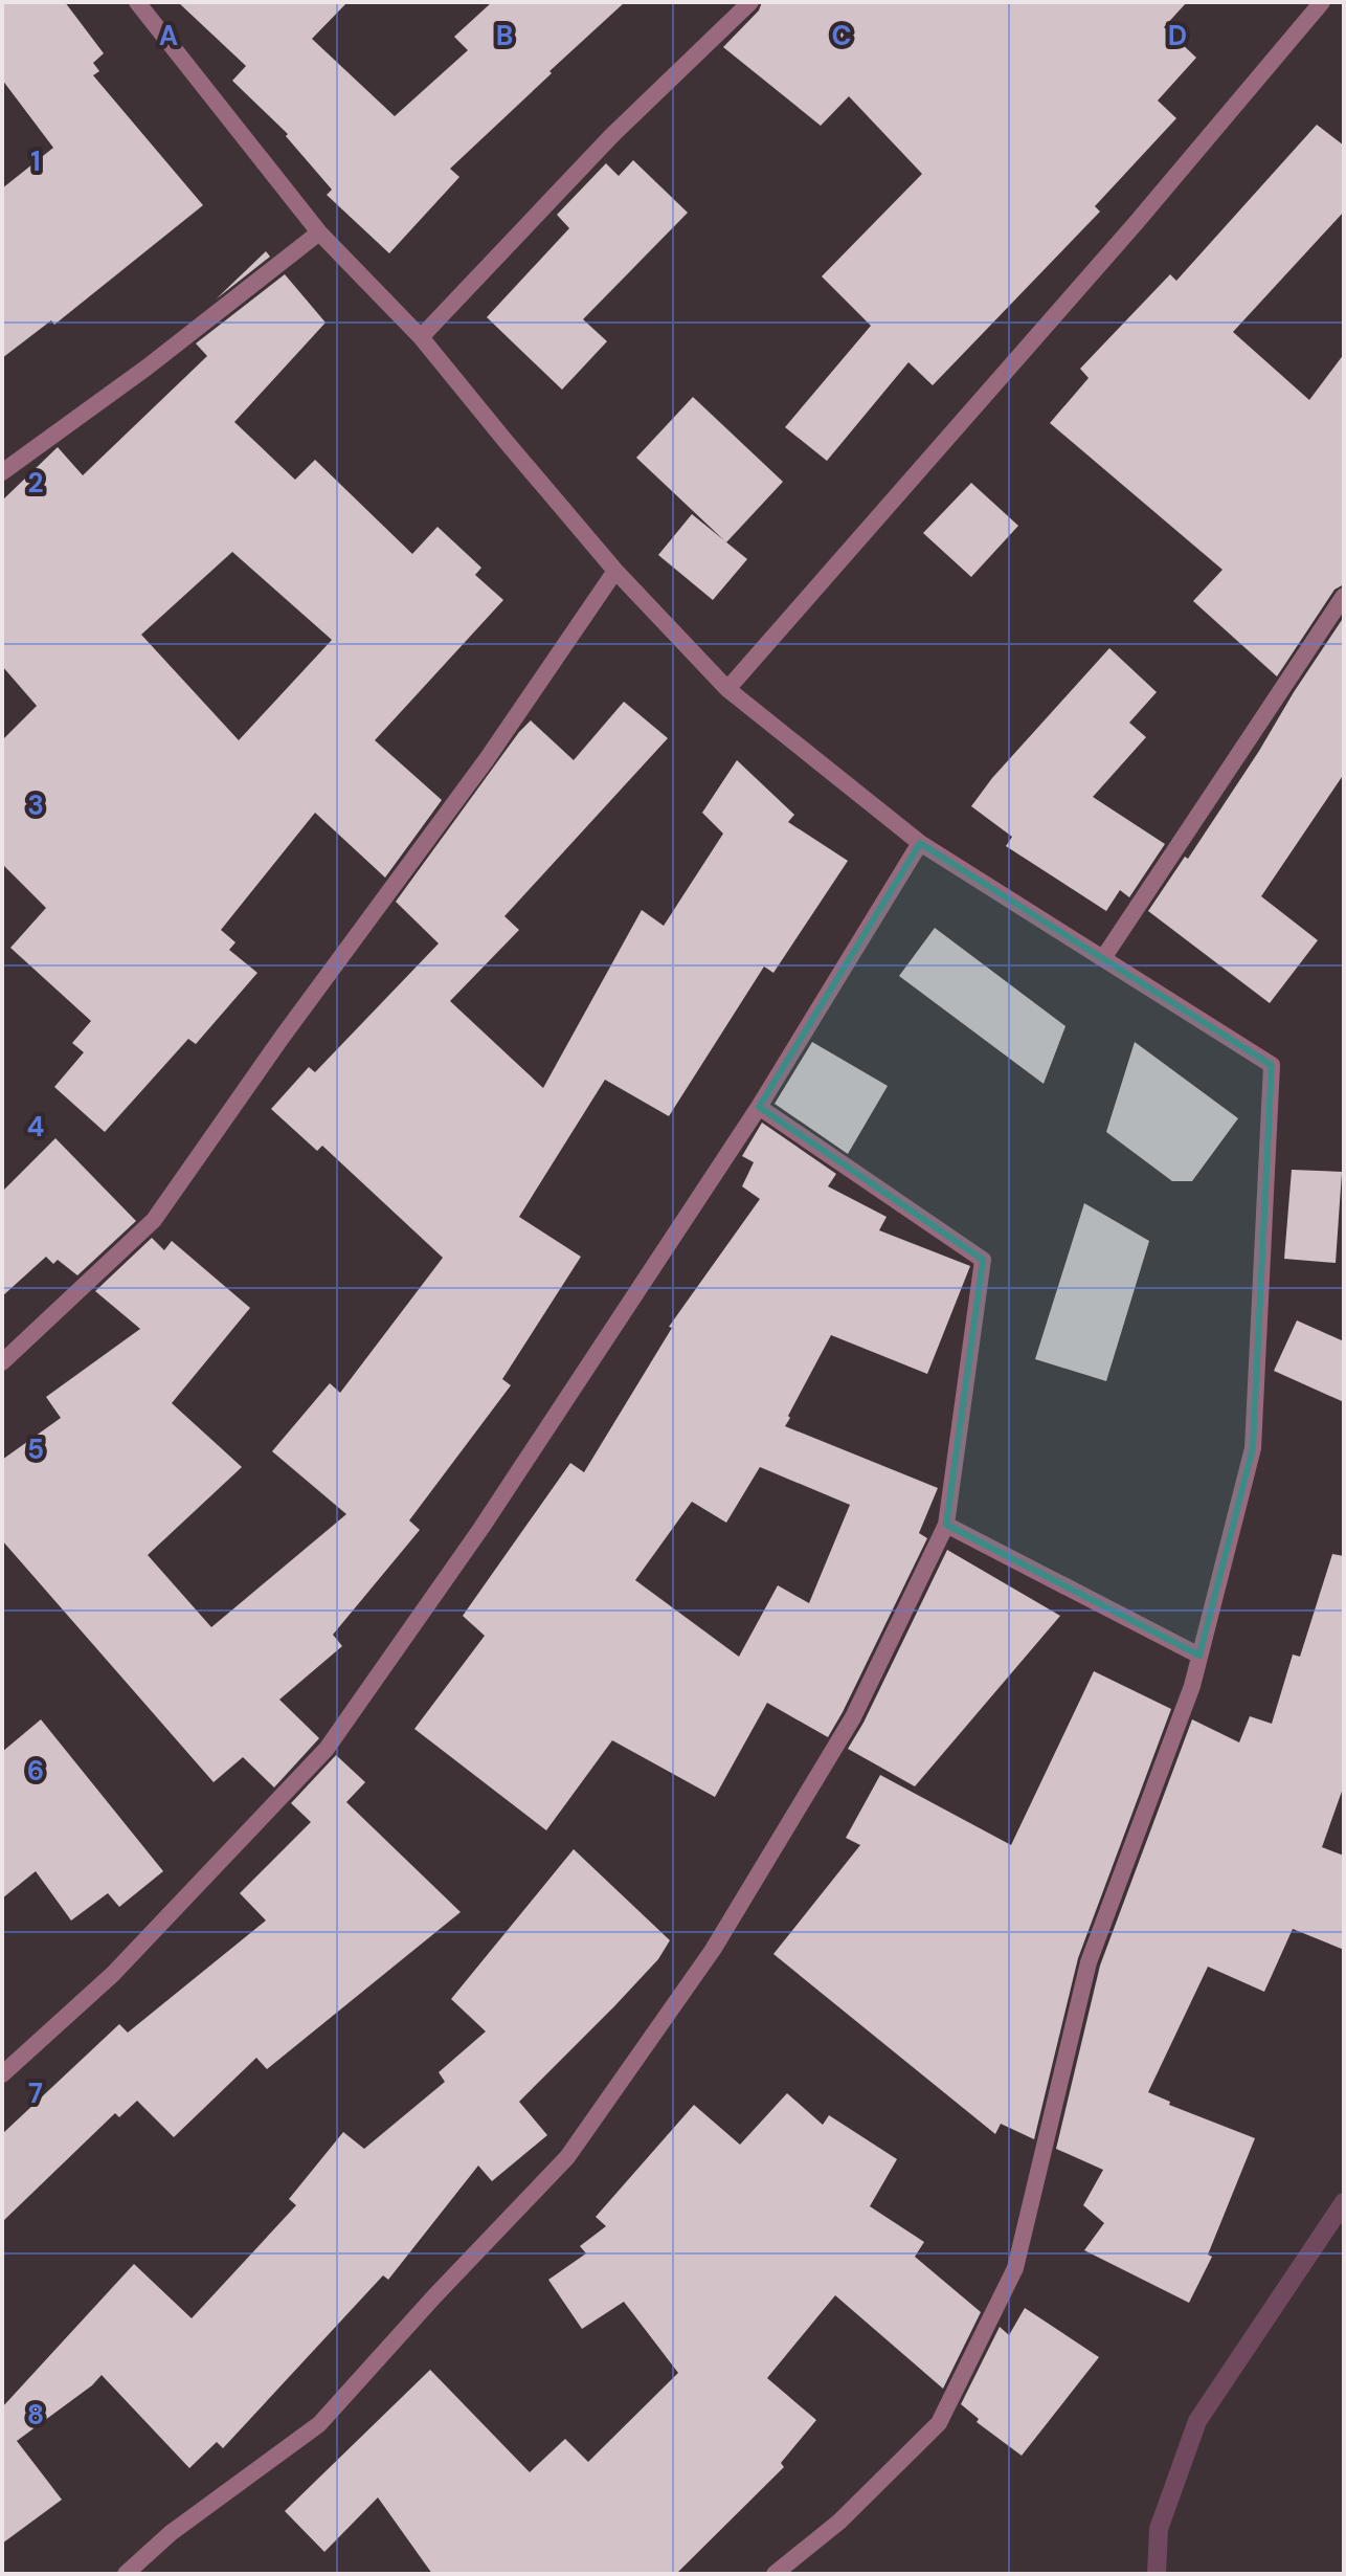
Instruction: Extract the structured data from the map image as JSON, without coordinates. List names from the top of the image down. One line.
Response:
{"grid":{"columns":["A","B","C","D"],"rows":["1","2","3","4","5","6","7","8"]}}
